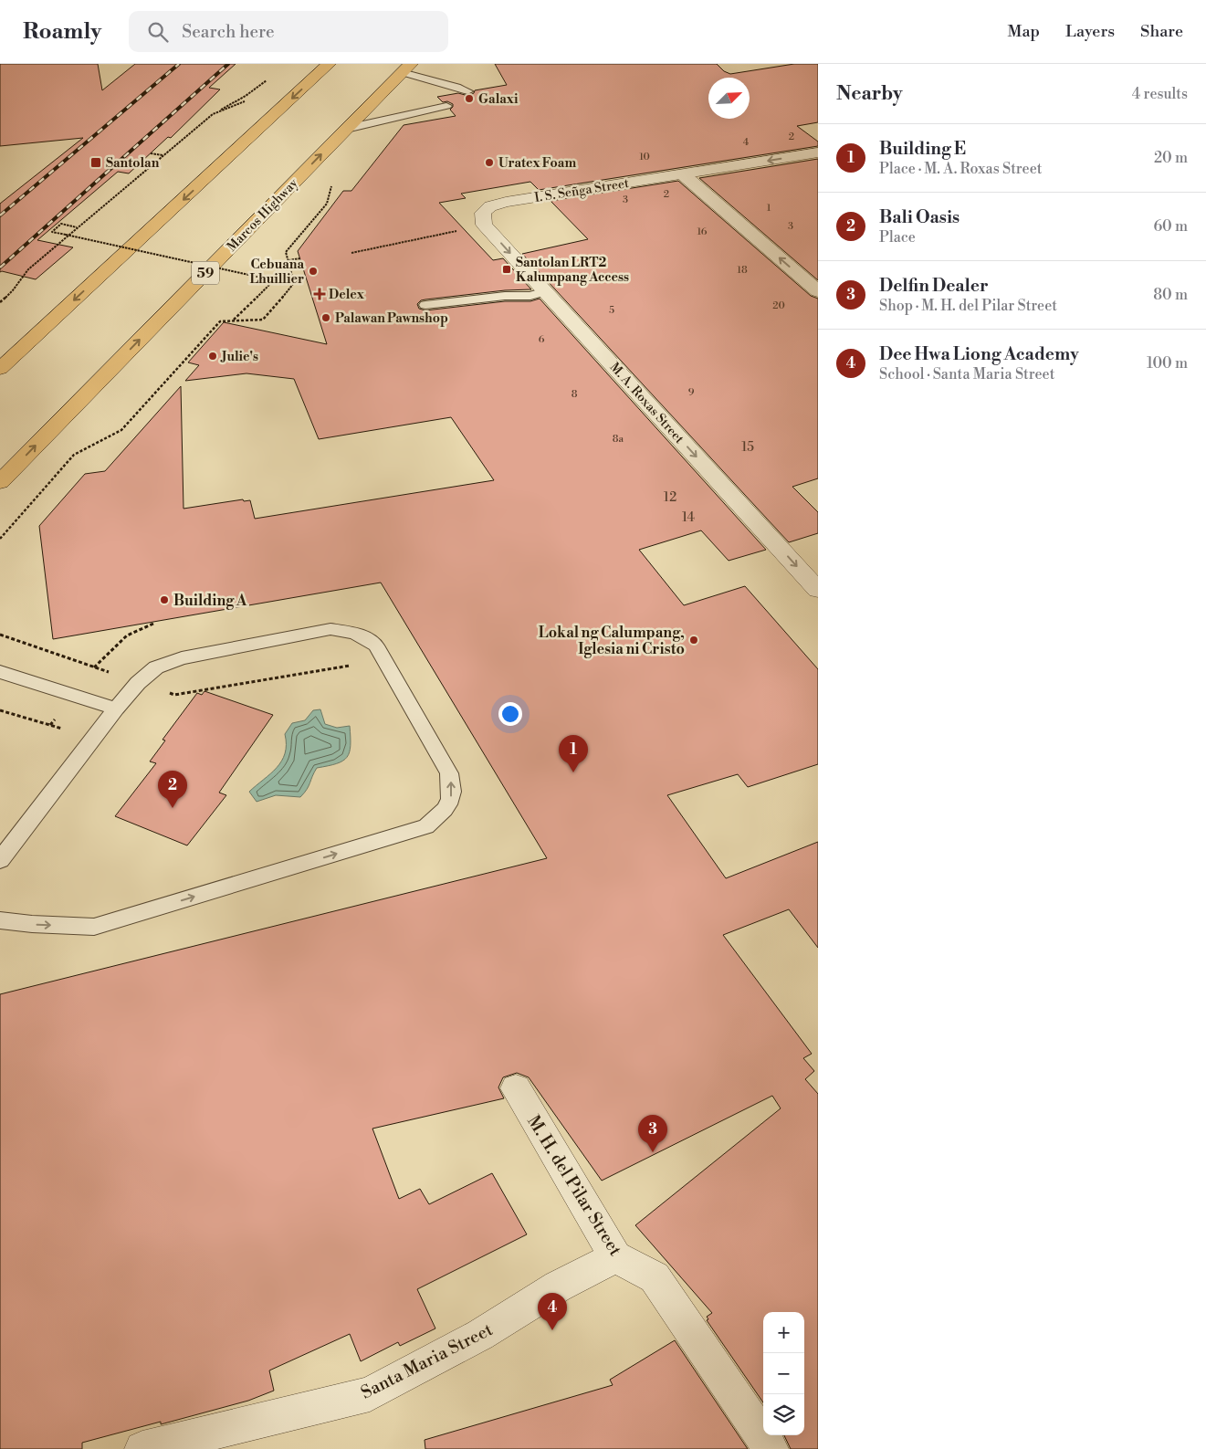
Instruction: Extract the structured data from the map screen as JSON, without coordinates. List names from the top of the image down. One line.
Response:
{"streets":{"main road":["Marcos Highway","59"],"street":["I. S. Señga Street","M. A. Roxas Street","M. H. del Pilar Street","Santa Maria Street"]},"crossings":[["I. S. Señga Street","M. A. Roxas Street"],["M. H. del Pilar Street","Santa Maria Street"]],"one_way":["I. S. Señga Street"],"places":{"other":["Galaxi","Uratex Foam","Cebuana Lhuillier","Palawan Pawnshop","Julie's","Building A","Lokal ng Calumpang, Iglesia ni Cristo"],"transit":["Santolan","Santolan LRT2 Kalumpang Access"],"health":["Delex"]},"house_numbers":["2","4","10","2","3","1","3","16","18","20","5","6","9","8","8a","15","12","14"],"north":"top right","page":{"header":"Roamly","search":"Search here","nav":["Map","Layers","Share"],"heading":["Nearby","4 results"],"list":[{"mark":"1","name":"Building E","note":"Place · M. A. Roxas Street","value":"20 m"},{"mark":"2","name":"Bali Oasis","note":"Place","value":"60 m"},{"mark":"3","name":"Delfin Dealer","note":"Shop · M. H. del Pilar Street","value":"80 m"},{"mark":"4","name":"Dee Hwa Liong Academy","note":"School · Santa Maria Street","value":"100 m"}],"pins":["1","2","3","4"],"map_buttons":["+","−"]}}
